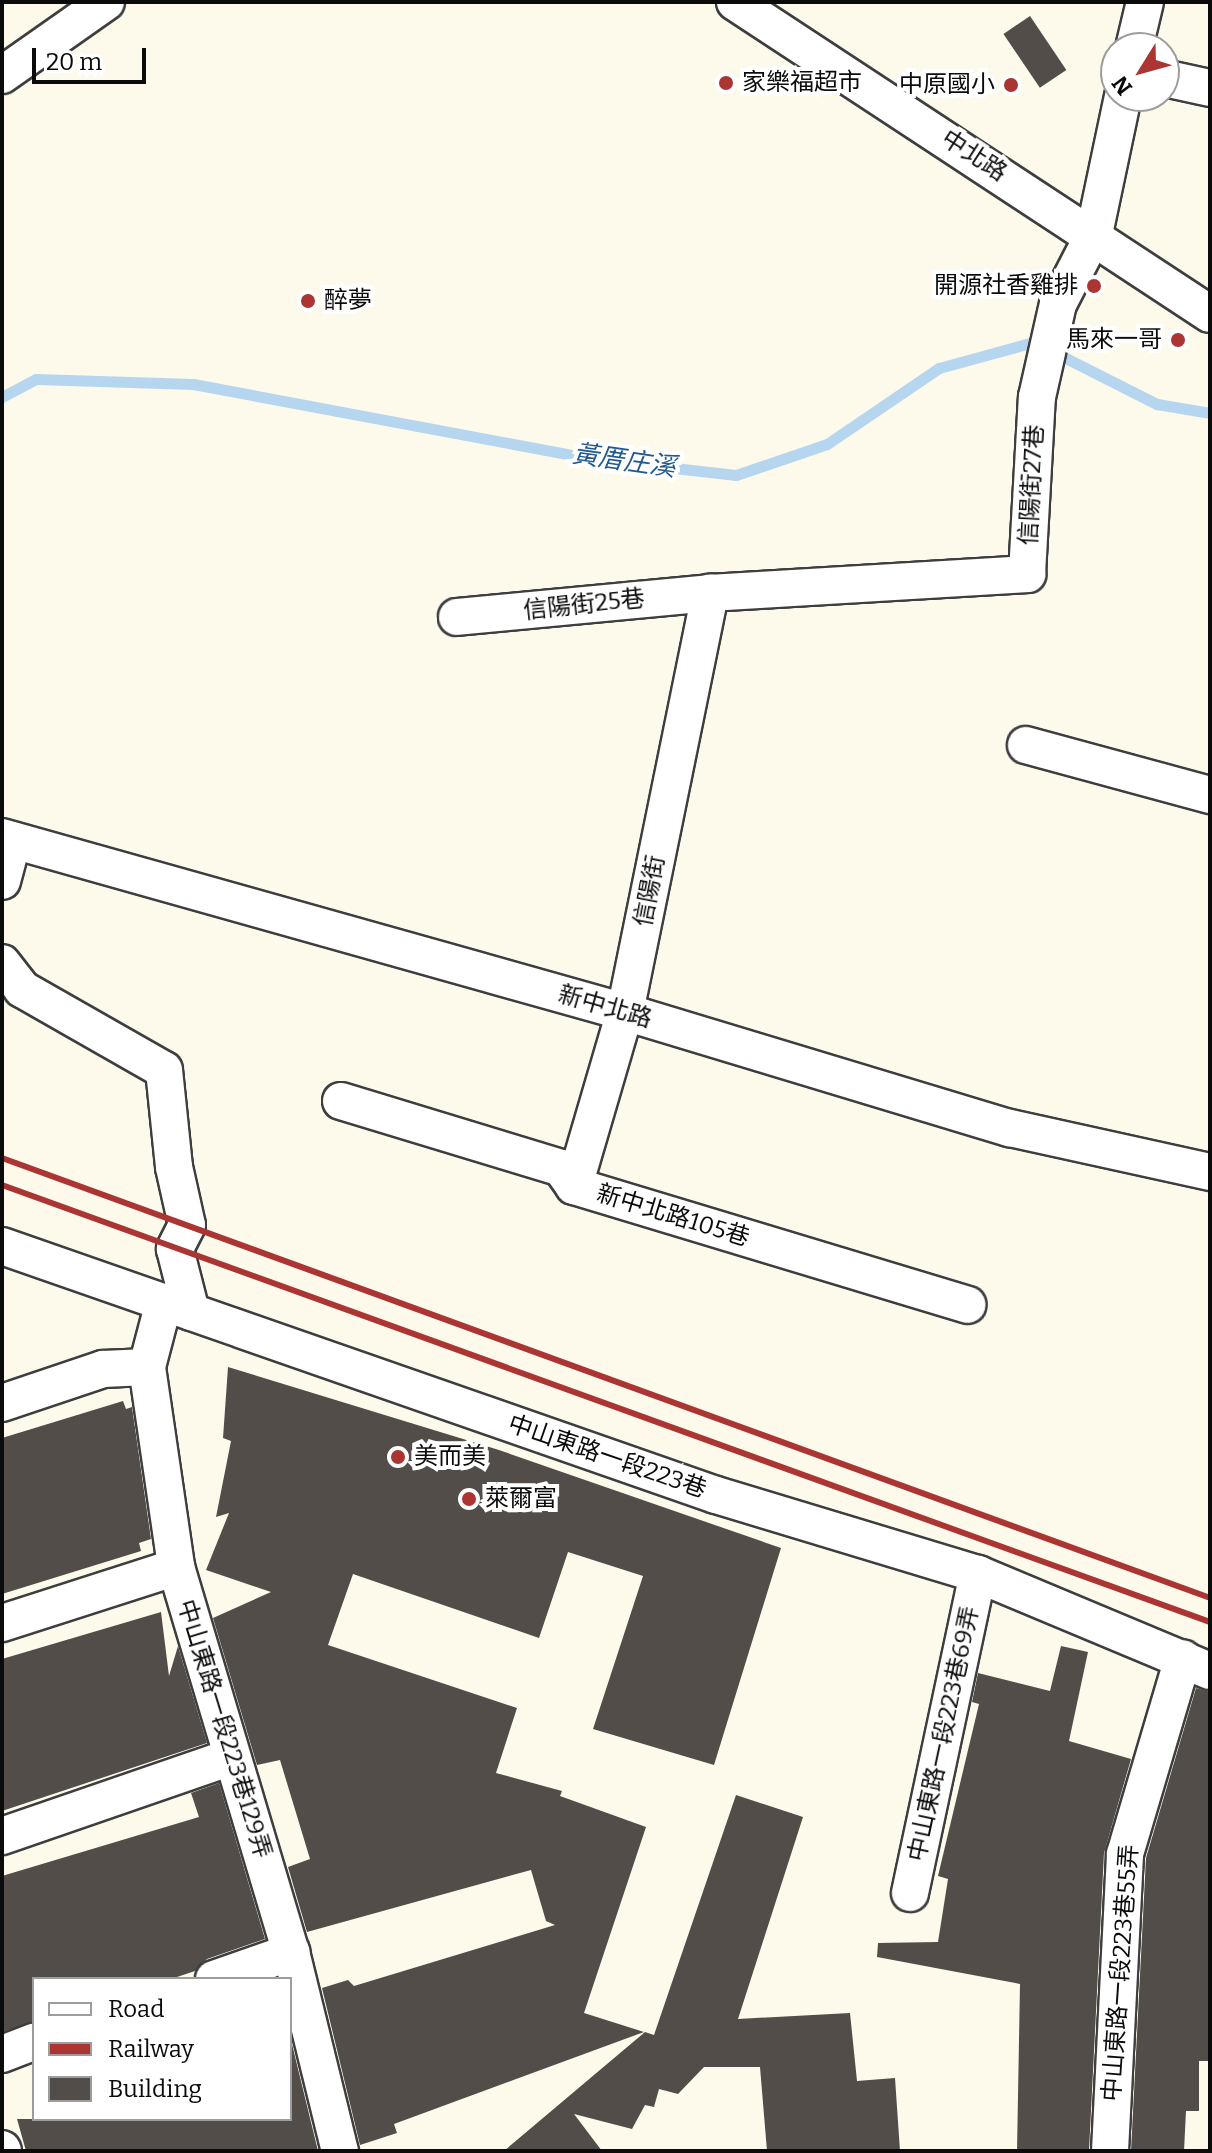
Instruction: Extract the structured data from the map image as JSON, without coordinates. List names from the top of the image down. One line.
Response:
{"streets":{"street":["中北路","信陽街27巷","信陽街25巷","信陽街","新中北路","新中北路105巷","中山東路一段223巷","中山東路一段223巷129弄","中山東路一段223巷69弄","中山東路一段223巷55弄"]},"crossings":[["中北路","信陽街27巷"],["信陽街27巷","信陽街25巷"],["信陽街27巷","信陽街"],["信陽街25巷","信陽街"],["信陽街","新中北路"],["信陽街","新中北路105巷"],["中山東路一段223巷","中山東路一段223巷129弄"],["中山東路一段223巷","中山東路一段223巷69弄"],["中山東路一段223巷","中山東路一段223巷55弄"]],"water":["黃厝庄溪"],"places":["家樂福超市","中原國小","開源社香雞排","醉夢","馬來一哥","美而美","萊爾富"],"legend":["Road","Railway","Building"],"scale_bar":"20 m","north":"bottom left"}
